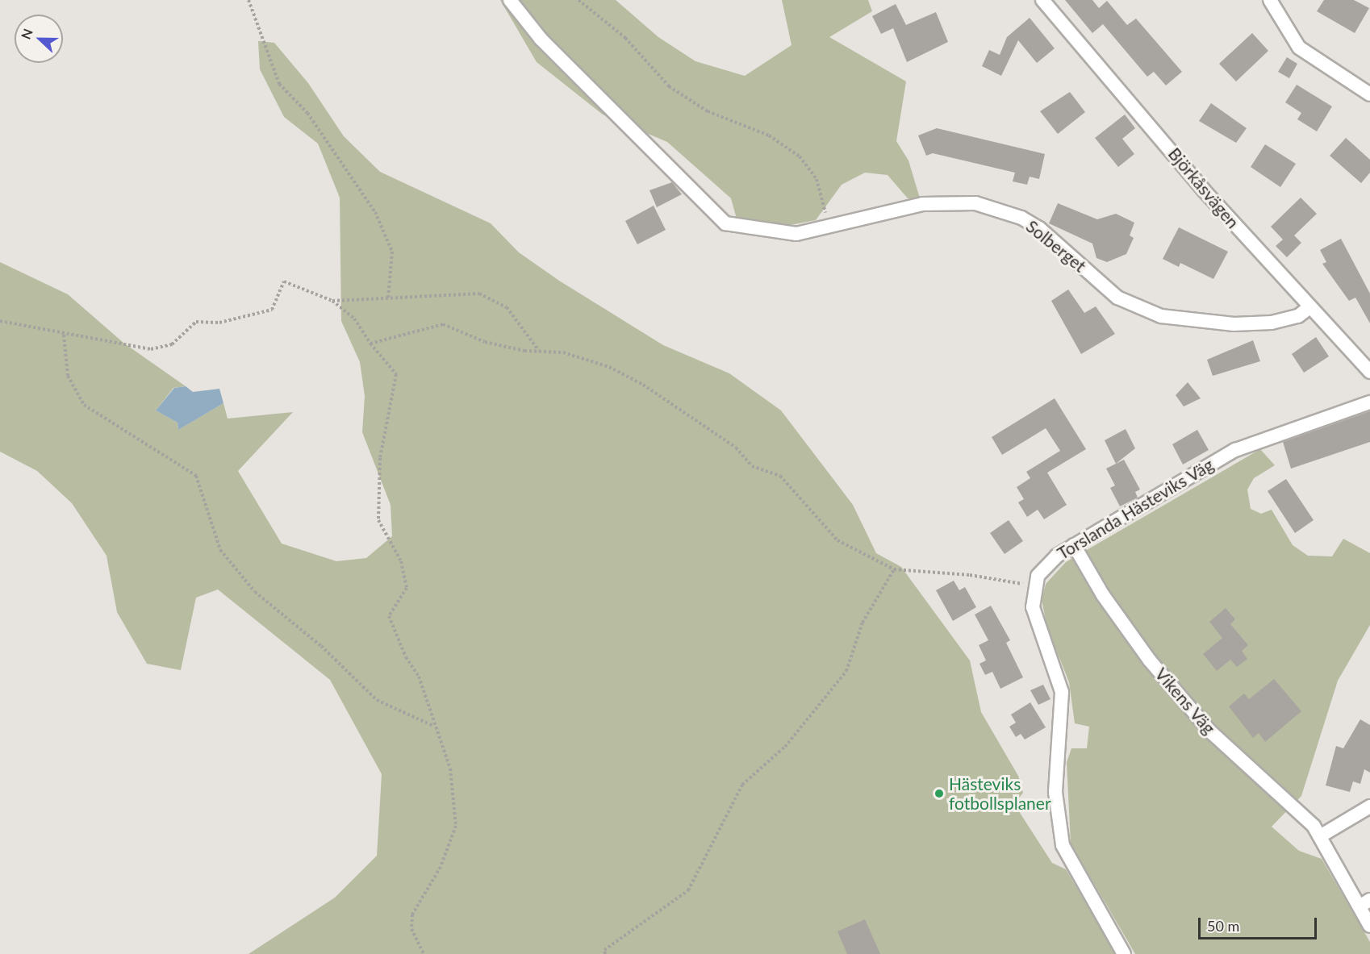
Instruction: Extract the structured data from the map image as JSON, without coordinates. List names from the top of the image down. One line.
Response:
{"streets":{"street":["Björkåsvägen","Solberget","Torslanda Hästeviks Väg","Vikens Väg"]},"crossings":[["Björkåsvägen","Solberget"],["Torslanda Hästeviks Väg","Vikens Väg"]],"places":["Hästeviks fotbollsplaner"],"scale_bar":"50 m","north":"left"}
